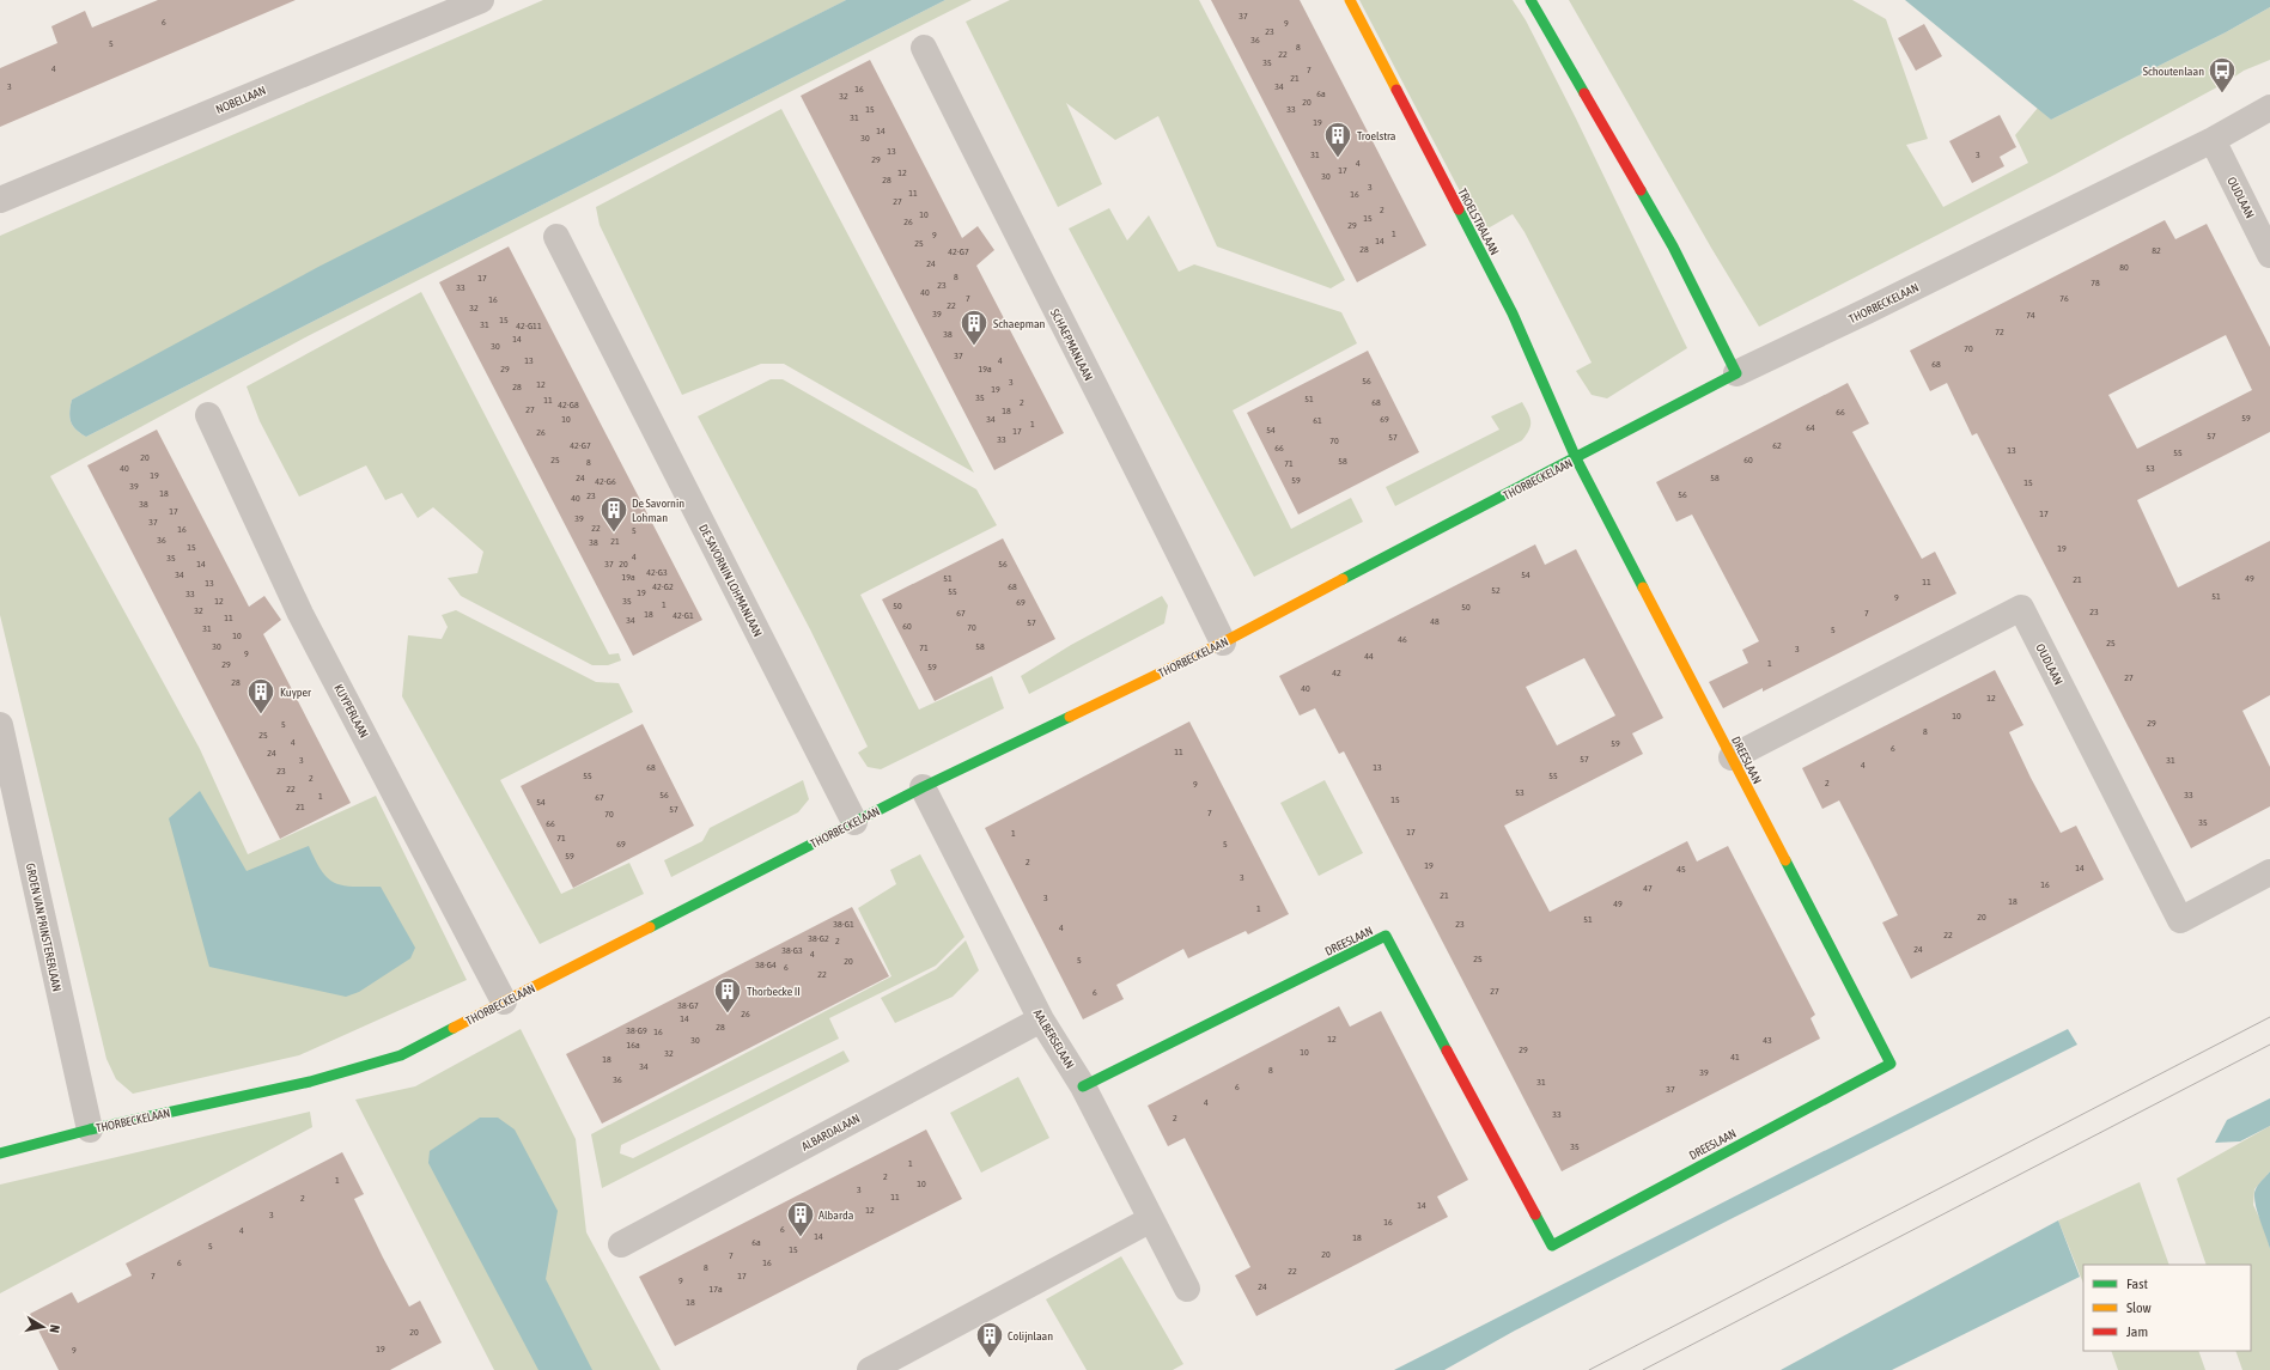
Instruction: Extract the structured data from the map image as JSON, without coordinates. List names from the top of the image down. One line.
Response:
{"streets":{"street":["NOBELLAAN","OUDLAAN","TROELSTRALAAN","THORBECKELAAN","SCHAEPMANLAAN","DE SAVORNIN LOHMANLAAN","KUYPERLAAN","DREESLAAN","GROEN VAN PRINSTERERLAAN","AALBERSELAAN","ALBARDALAAN"]},"crossings":[["OUDLAAN","THORBECKELAAN"],["OUDLAAN","DREESLAAN"],["TROELSTRALAAN","THORBECKELAAN"],["TROELSTRALAAN","DREESLAAN"],["THORBECKELAAN","SCHAEPMANLAAN"],["THORBECKELAAN","DE SAVORNIN LOHMANLAAN"],["THORBECKELAAN","KUYPERLAAN"],["THORBECKELAAN","DREESLAAN"],["THORBECKELAAN","GROEN VAN PRINSTERERLAAN"],["THORBECKELAAN","AALBERSELAAN"],["DREESLAAN","AALBERSELAAN"],["AALBERSELAAN","ALBARDALAAN"]],"places":{"bus stop":["Schoutenlaan"],"building":["Troelstra","Schaepman","De Savornin Lohman","Kuyper","Thorbecke II","Albarda","Colijnlaan"]},"house_numbers":["37","6","9","23","36","5","8","22","35","4","7","21","3","34","16","6a","32","20","15","33","31","19","14","30","13","31","3","29","4","17","12","30","28","3","11","16","27","2","10","15","26","29","1","9","14","25","28","82","42-G7","24","80","8","17","78","23","33","40","7","76","16","22","32","39","74","15","31","42-G11","72","38","14","30","70","37","13","4","68","29","19a","56","3","12","28","19","35","51","11","2","68","42-G8","27","18","66","59","10","34","69","61","1","64","54","17","26","57","57","33","70","42-G7","62","66","13","55","20","25","60","58","8","71","40","53","19","24","58","59","42-G6","15","39","18","56","23","40","38","17","17","39","37","22","16","5","36","21","38","15","19","4","35","14","37","20","56","42-G3","34","54","19a","51","49","21","11","13","42-G2","68","52","55","19","33","51","9","12","35","69","1","50","50","32","23","67","7","18","42-G1","11","34","48","57","60","70","31","5","10","46","25","30","58","71","3","9","44","1","29","59","42","27","28","40","12","10","29","5","8","25","4","59","6","11","24","57","3","31","4","68","13","23","55","55","2","2","9","22","53","56","33","1","67","15","54","21","57","7","70","35","66","17","1","71","69","5","59","2","19","14","45","3","16","47","21","3","18","49","1","20","51","38-G1","23","4","22","38-G2","2","24","38-G3","4","25","5","20","38-G4","6","22","27","6","38-G7","26","14","28","38-G9","16","12","30","43","16a","29","10","32","41","18","34","8","39","36","31","6","37","4","33","2","35","1","2","1","10","3","11","2","14","12","3","16","6","4","14","18","6a","5","15","20","7","6","16","8","22","7","17","9","24","17a","18","20","19","9"],"legend":["Fast","Slow","Jam"],"north":"right"}
